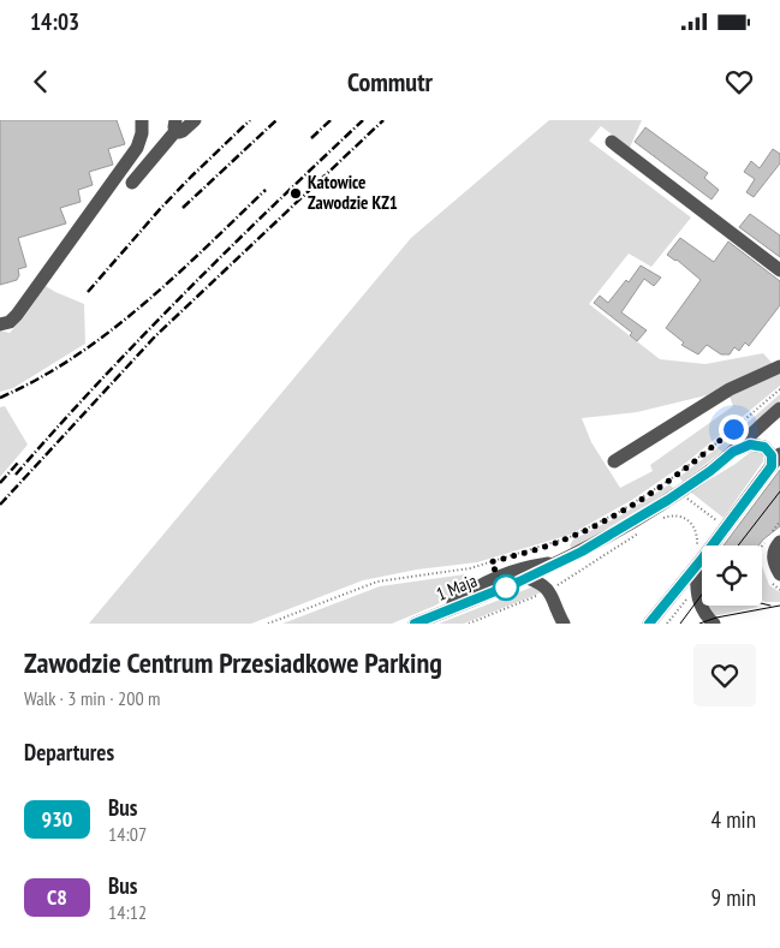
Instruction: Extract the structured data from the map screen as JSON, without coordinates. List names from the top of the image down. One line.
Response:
{"streets":{"street":["1 Maja"]},"places":["Katowice Zawodzie KZ1"],"lines":["bus line 930"],"page":{"status":"14:03","header":"Commutr","heading":[["Zawodzie Centrum Przesiadkowe Parking","Walk · 3 min · 200 m"],"Departures"],"list":[{"mark":"930","name":"Bus","note":"14:07","value":"4 min"},{"mark":"C8","name":"Bus","note":"14:12","value":"9 min"}]}}
